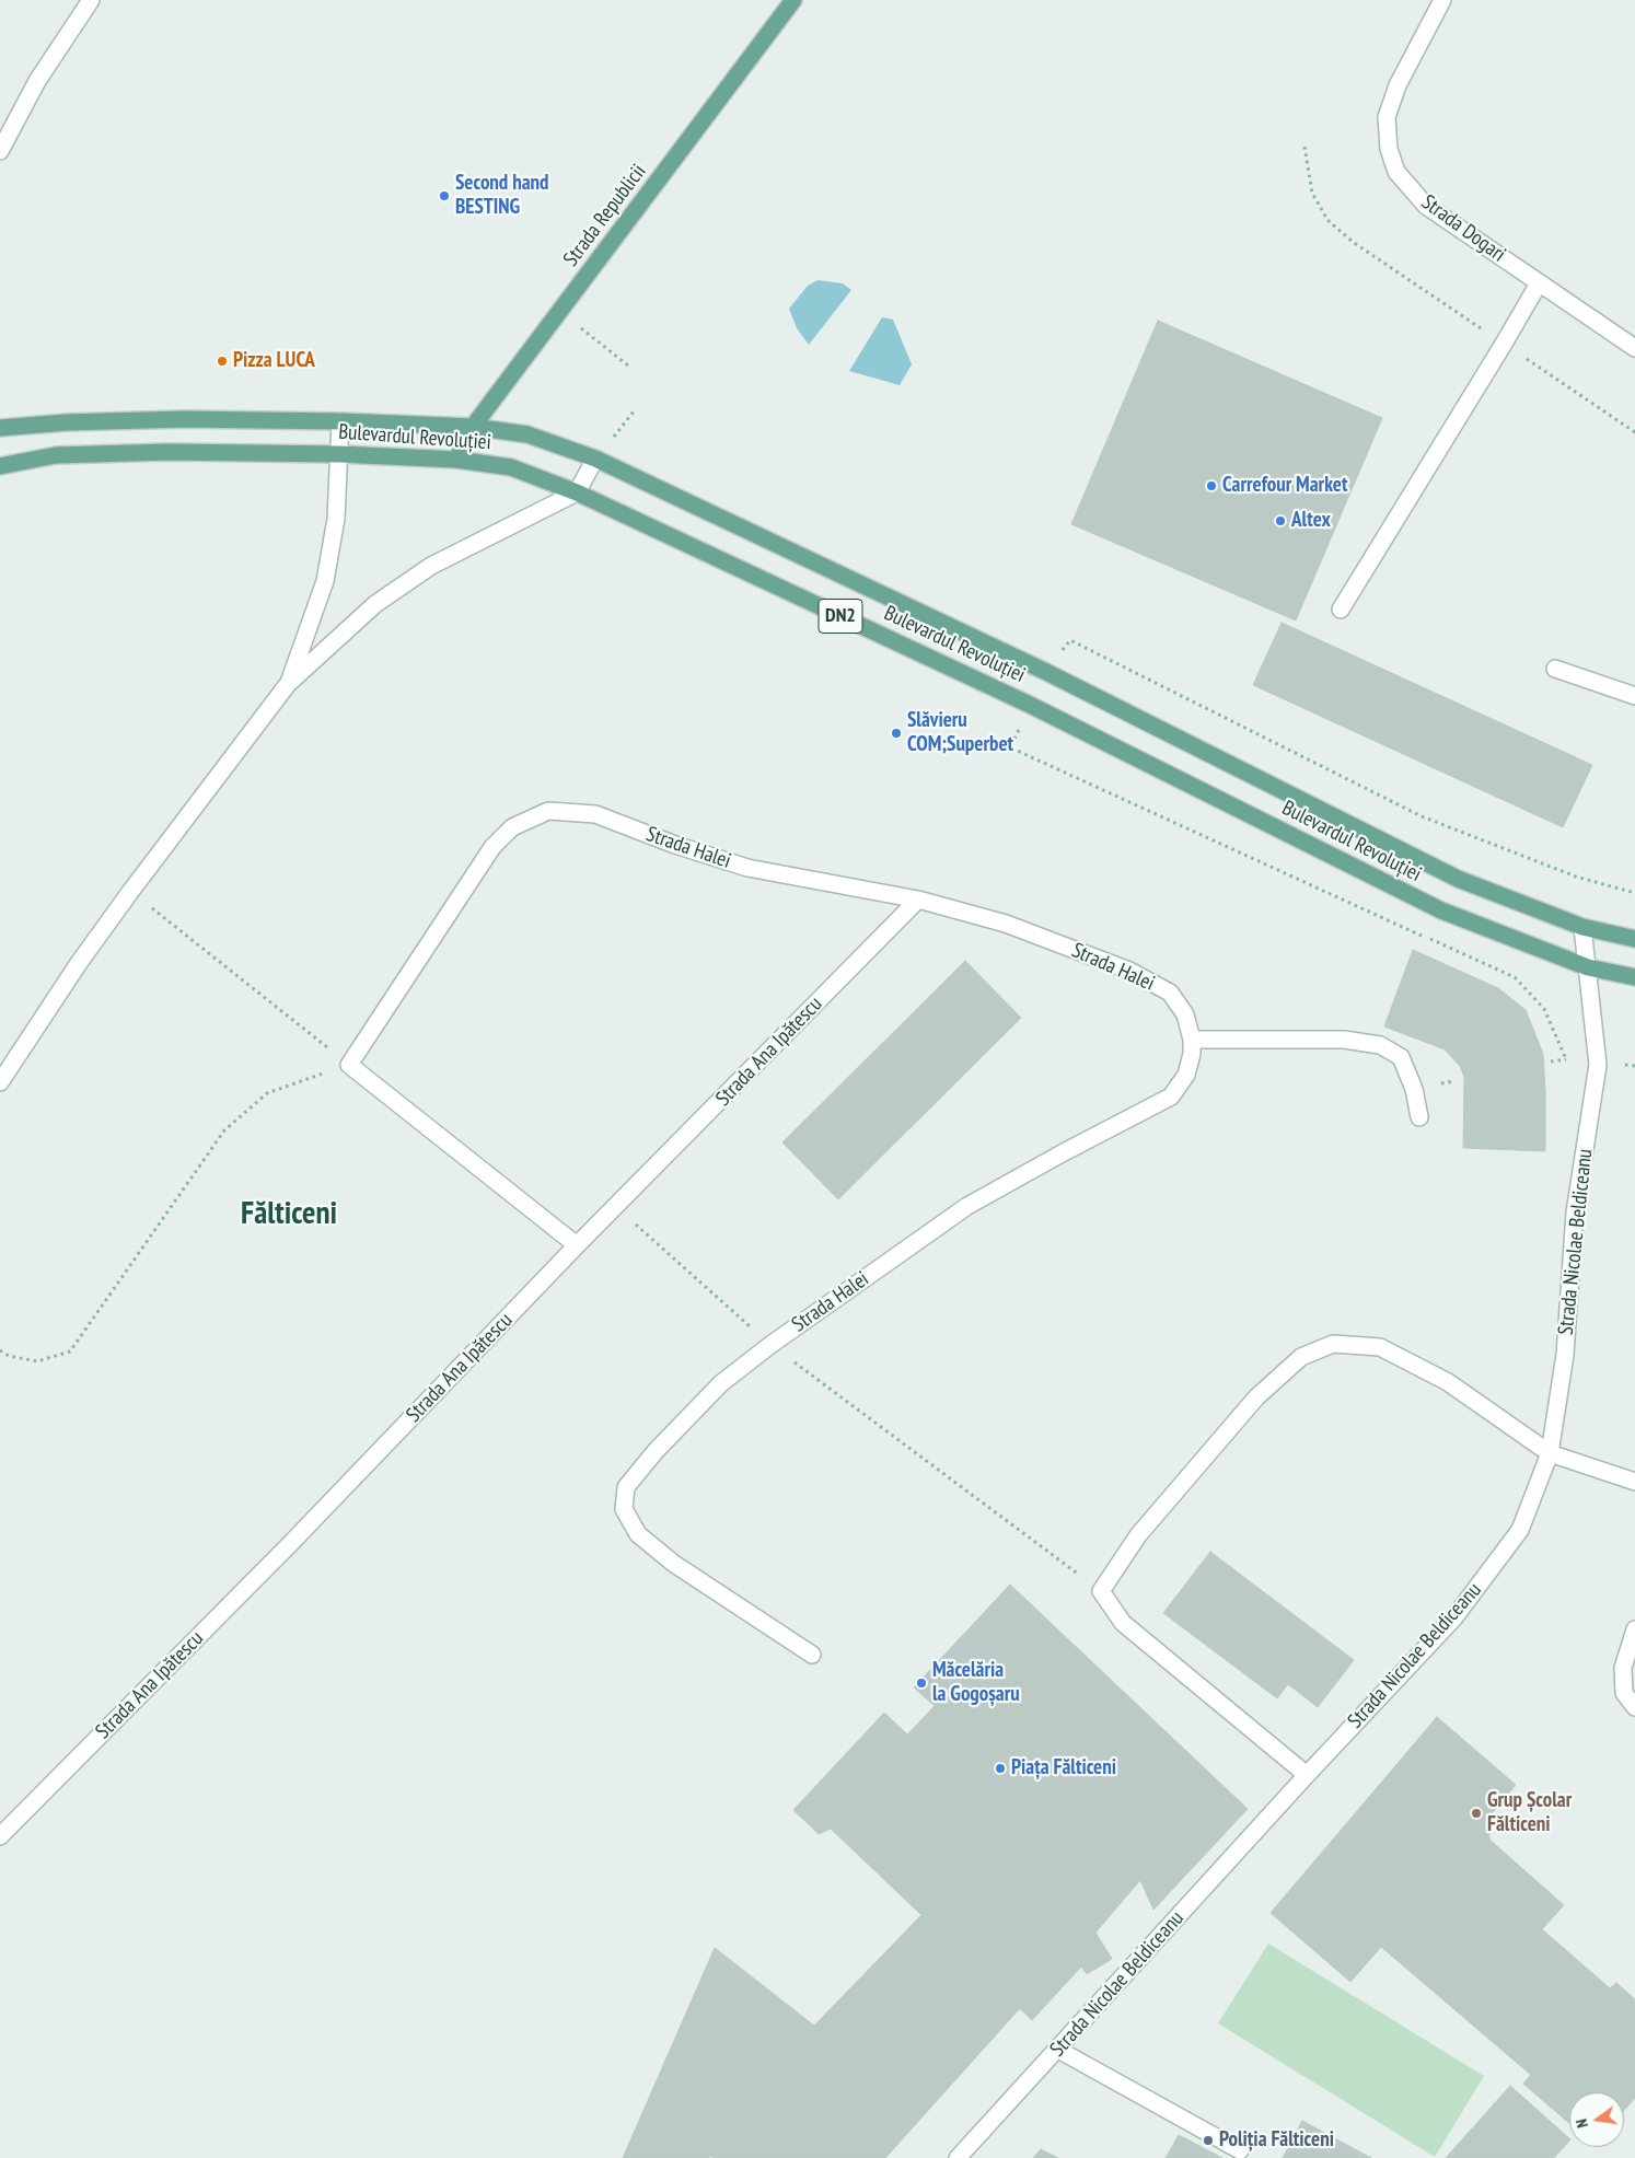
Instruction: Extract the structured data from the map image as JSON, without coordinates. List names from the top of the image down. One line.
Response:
{"streets":{"main road":["Strada Republicii","Bulevardul Revoluției","DN2"],"street":["Strada Dogari","Strada Halei","Strada Ana Ipătescu","Strada Nicolae Beldiceanu"]},"crossings":[["Strada Republicii","Bulevardul Revoluției"],["Bulevardul Revoluției","Strada Nicolae Beldiceanu"],["Strada Halei","Strada Ana Ipătescu"]],"districts":["Fălticeni"],"places":["Second hand BESTING","Pizza LUCA","Carrefour Market","Altex","Slăvieru COM;Superbet","Măcelăria la Gogoșaru","Piața Fălticeni","Grup Școlar Fălticeni","Poliția Fălticeni"],"north":"left"}
